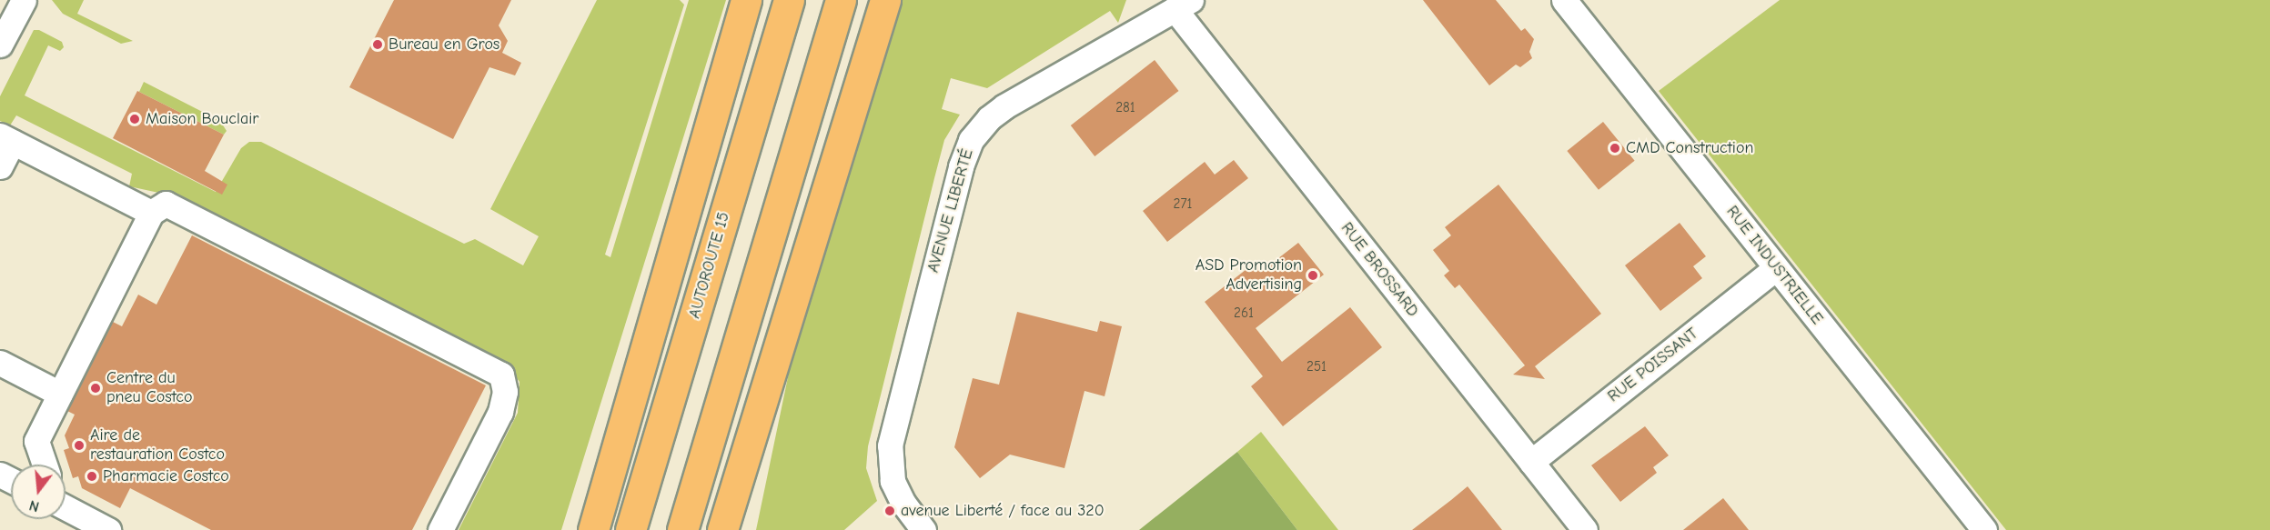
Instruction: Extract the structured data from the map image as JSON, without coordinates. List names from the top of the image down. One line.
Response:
{"streets":{"highway":["AUTOROUTE 15"],"street":["AVENUE LIBERTÉ","RUE INDUSTRIELLE","RUE BROSSARD","RUE POISSANT"]},"crossings":[["AVENUE LIBERTÉ","RUE BROSSARD"],["RUE INDUSTRIELLE","RUE POISSANT"],["RUE BROSSARD","RUE POISSANT"]],"places":["Bureau en Gros","Maison Bouclair","CMD Construction","ASD Promotion Advertising","Centre du pneu Costco","Aire de restauration Costco","Pharmacie Costco","avenue Liberté / face au 320"],"house_numbers":["281","271","261","251"],"north":"bottom"}
